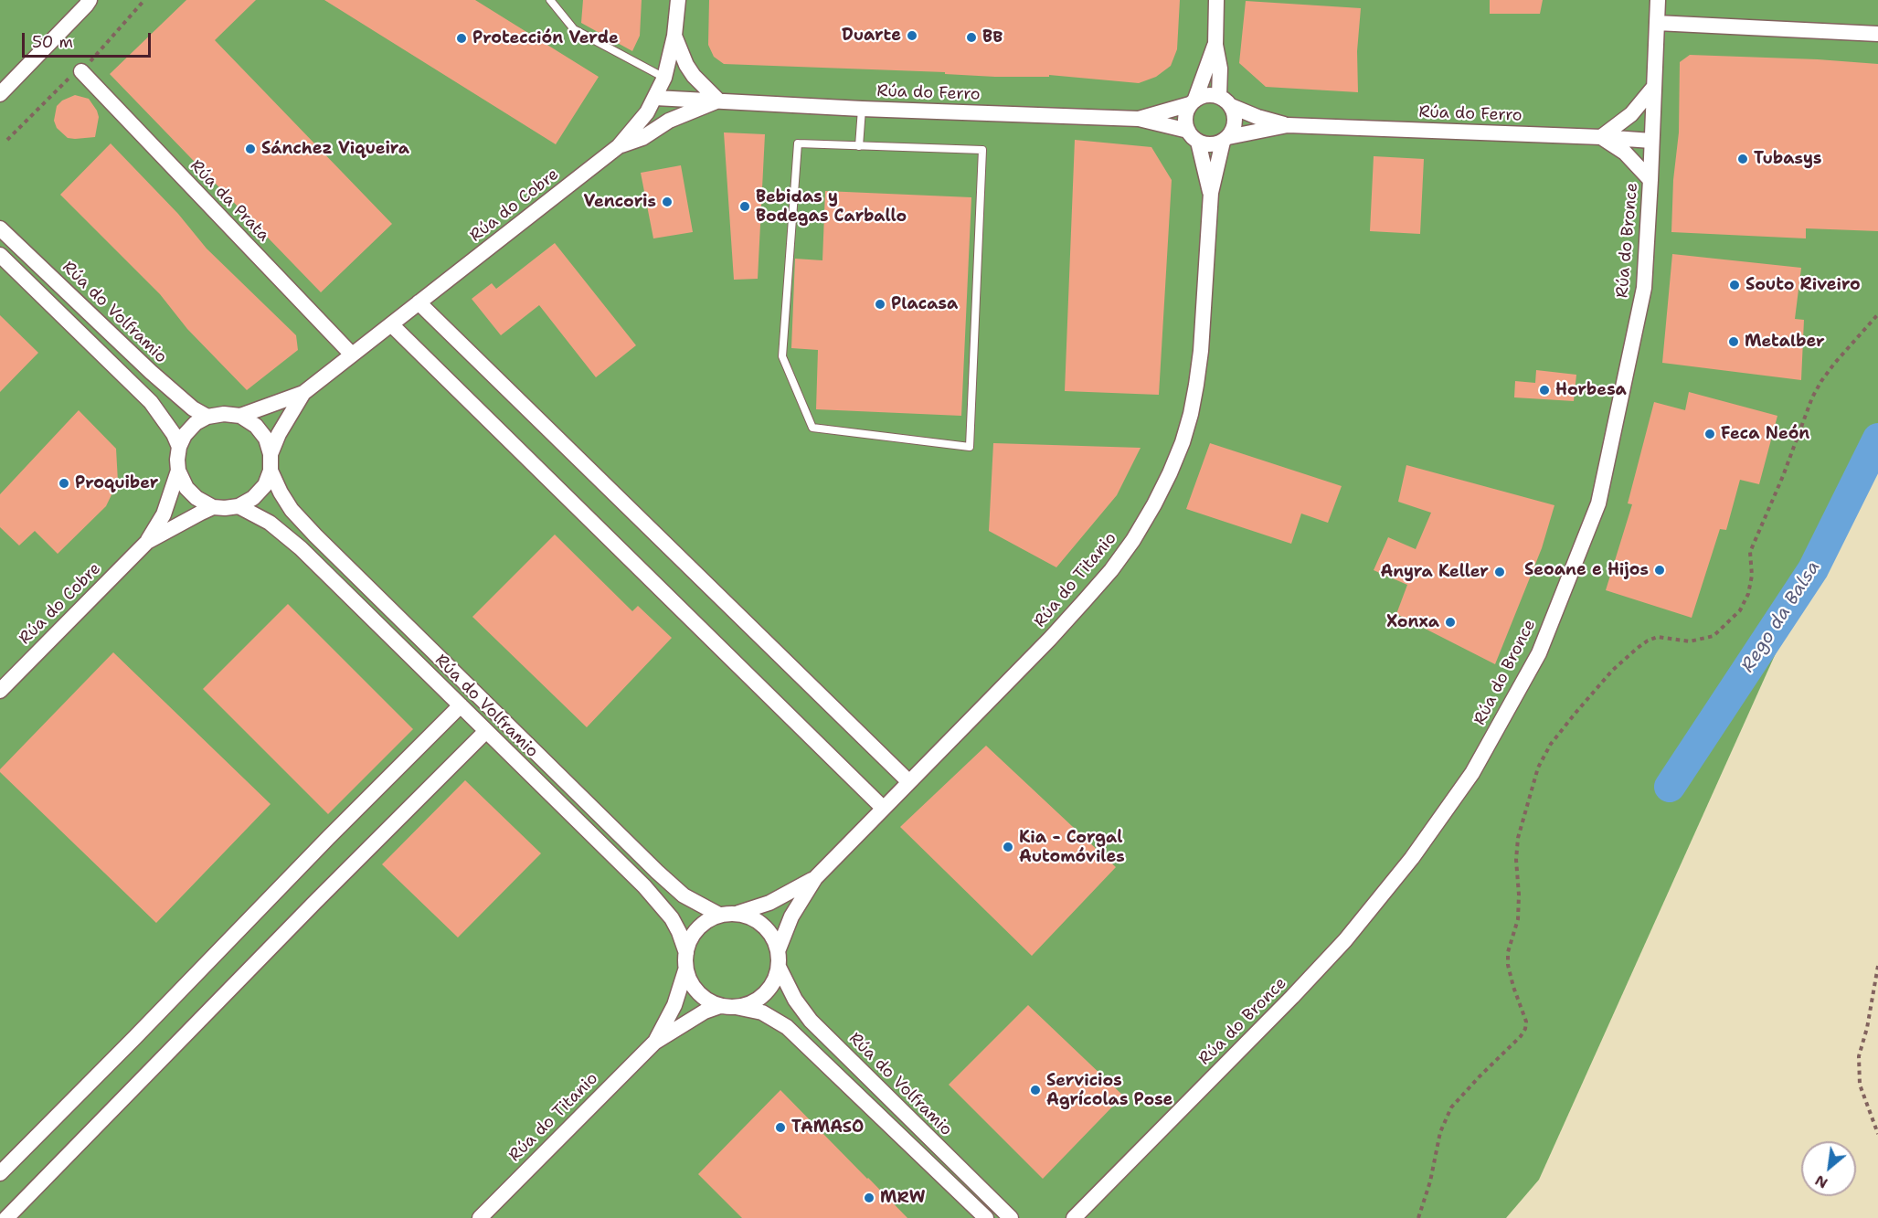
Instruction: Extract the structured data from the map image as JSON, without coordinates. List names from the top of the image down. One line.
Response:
{"streets":{"street":["Rúa do Ferro","Rúa da Prata","Rúa do Cobre","Rúa do Bronce","Rúa do Volframio","Rúa do Titanio"]},"crossings":[["Rúa do Ferro","Rúa do Cobre"],["Rúa do Ferro","Rúa do Bronce"],["Rúa do Ferro","Rúa do Titanio"],["Rúa da Prata","Rúa do Cobre"]],"water":["Rego da Balsa"],"places":["Duarte","BB","Protección Verde","Sánchez Viqueira","Tubasys","Vencoris","Bebidas y Bodegas Carballo","Souto Riveiro","Placasa","Metalber","Horbesa","Feca Neón","Proquiber","Seoane e Hijos","Anyra Keller","Xonxa","Kia - Corgal Automóviles","Servicios Agrícolas Pose","TAMASO","MRW"],"scale_bar":"50 m","north":"bottom left"}
